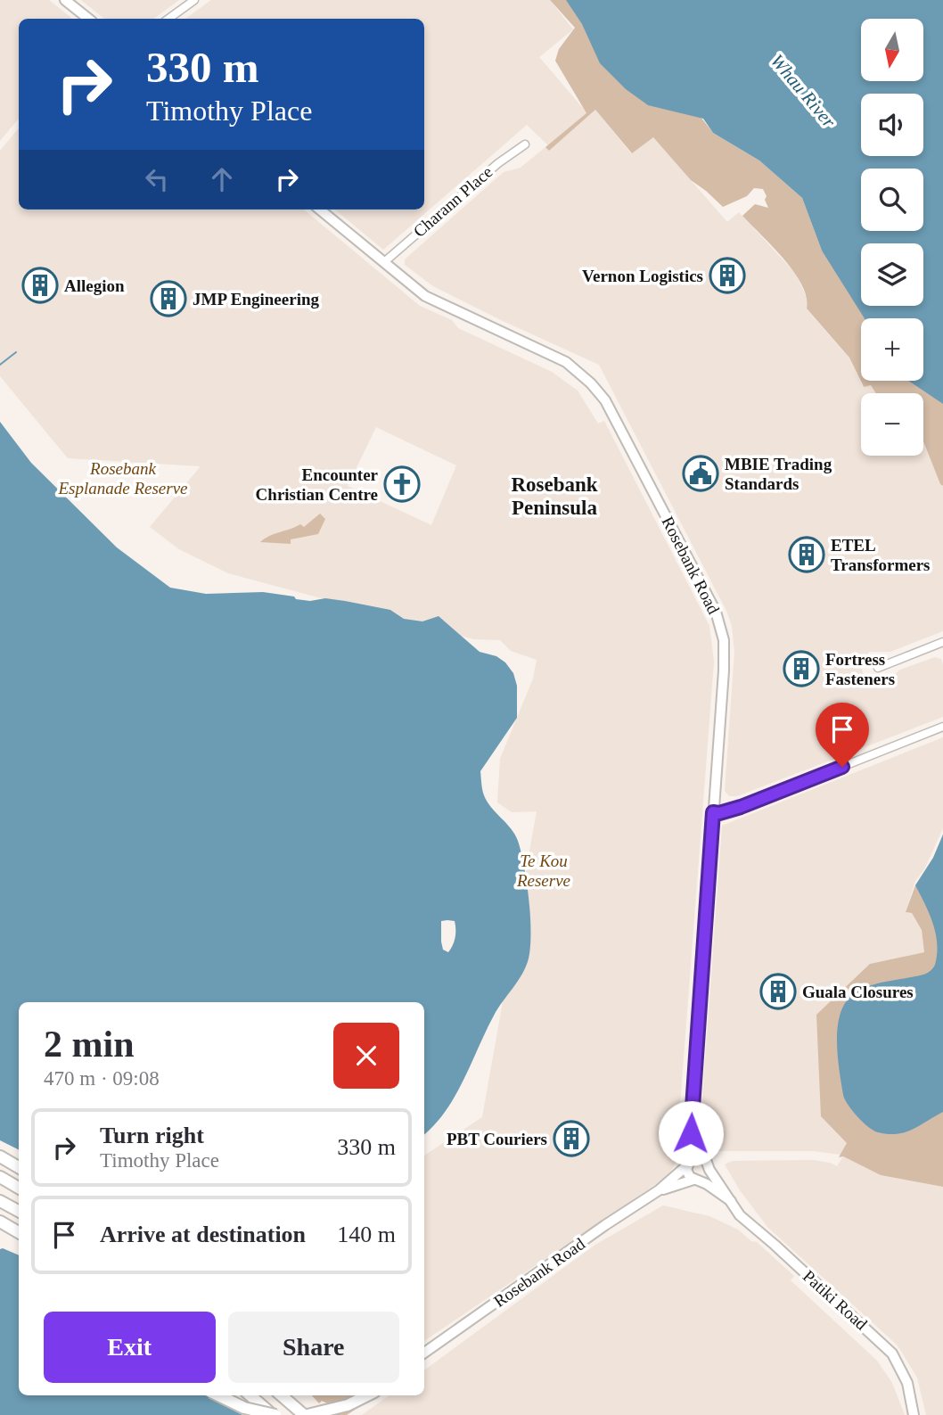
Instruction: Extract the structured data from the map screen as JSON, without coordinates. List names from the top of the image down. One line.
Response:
{"streets":{"main road":["Rosebank Road","Patiki Road"],"street":["Charann Place"]},"crossings":[["Charann Place","Rosebank Road"],["Rosebank Road","Patiki Road"]],"districts":["Rosebank Peninsula"],"water":["Whau River"],"parks":["Rosebank Esplanade Reserve","Te Kou Reserve"],"places":{"building":["Vernon Logistics","Allegion","JMP Engineering","ETEL Transformers","Fortress Fasteners","Guala Closures","PBT Couriers"],"public building":["MBIE Trading Standards"],"church":["Encounter Christian Centre"]},"north":"bottom","page":{"map_buttons":["+","−"],"turn":["330 m","Timothy Place"],"heading":["2 min","470 m · 09:08"],"list":[{"name":"Turn right","note":"Timothy Place","value":"330 m"},{"name":"Arrive at destination","value":"140 m"}],"buttons":["Exit","Share"]}}
